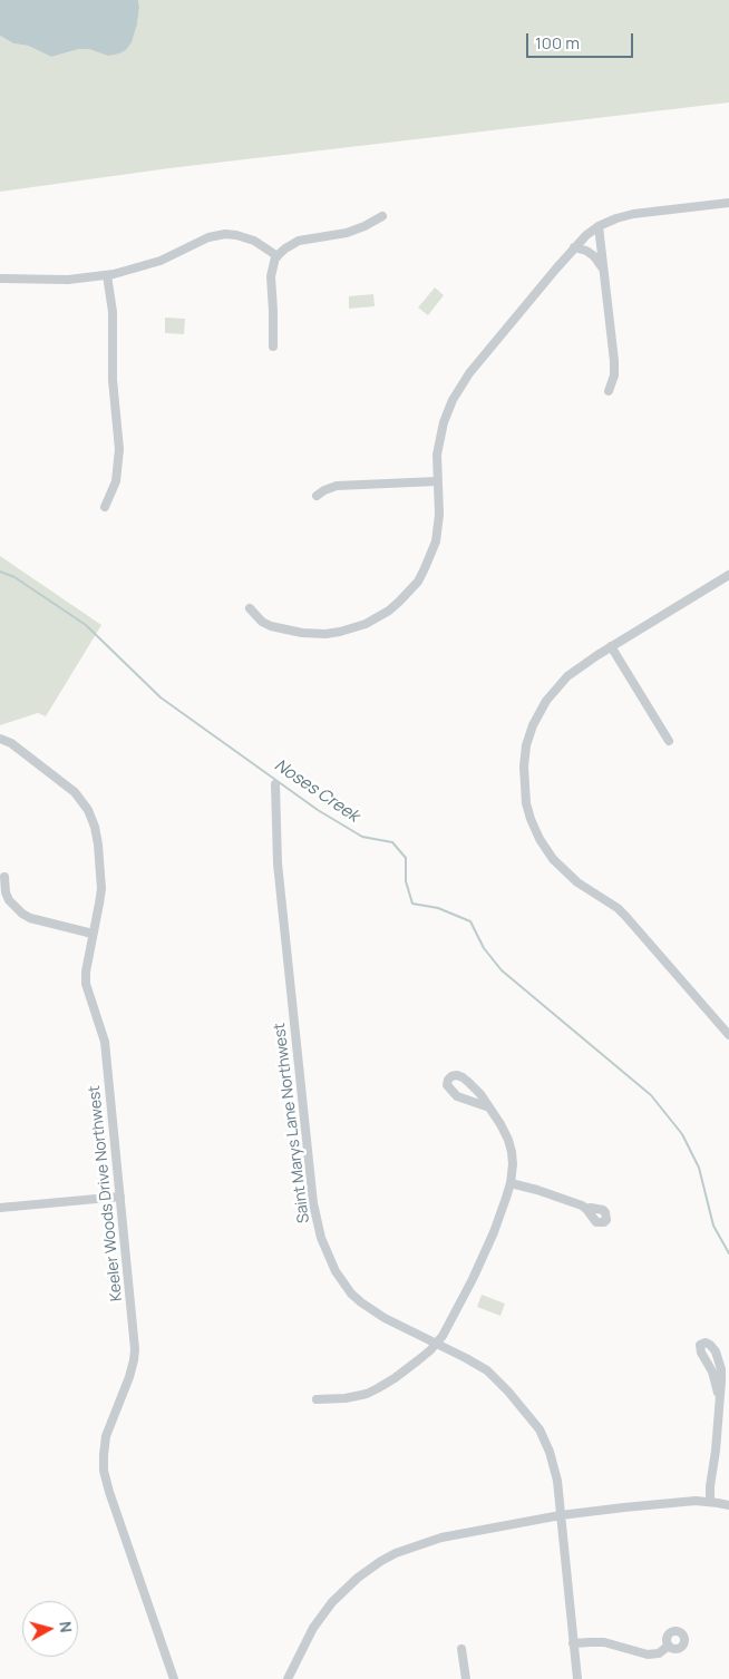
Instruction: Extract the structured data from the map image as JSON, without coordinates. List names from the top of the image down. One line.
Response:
{"streets":{"street":["Saint Marys Lane Northwest","Keeler Woods Drive Northwest"]},"water":["Noses Creek"],"scale_bar":"100 m","north":"right"}
